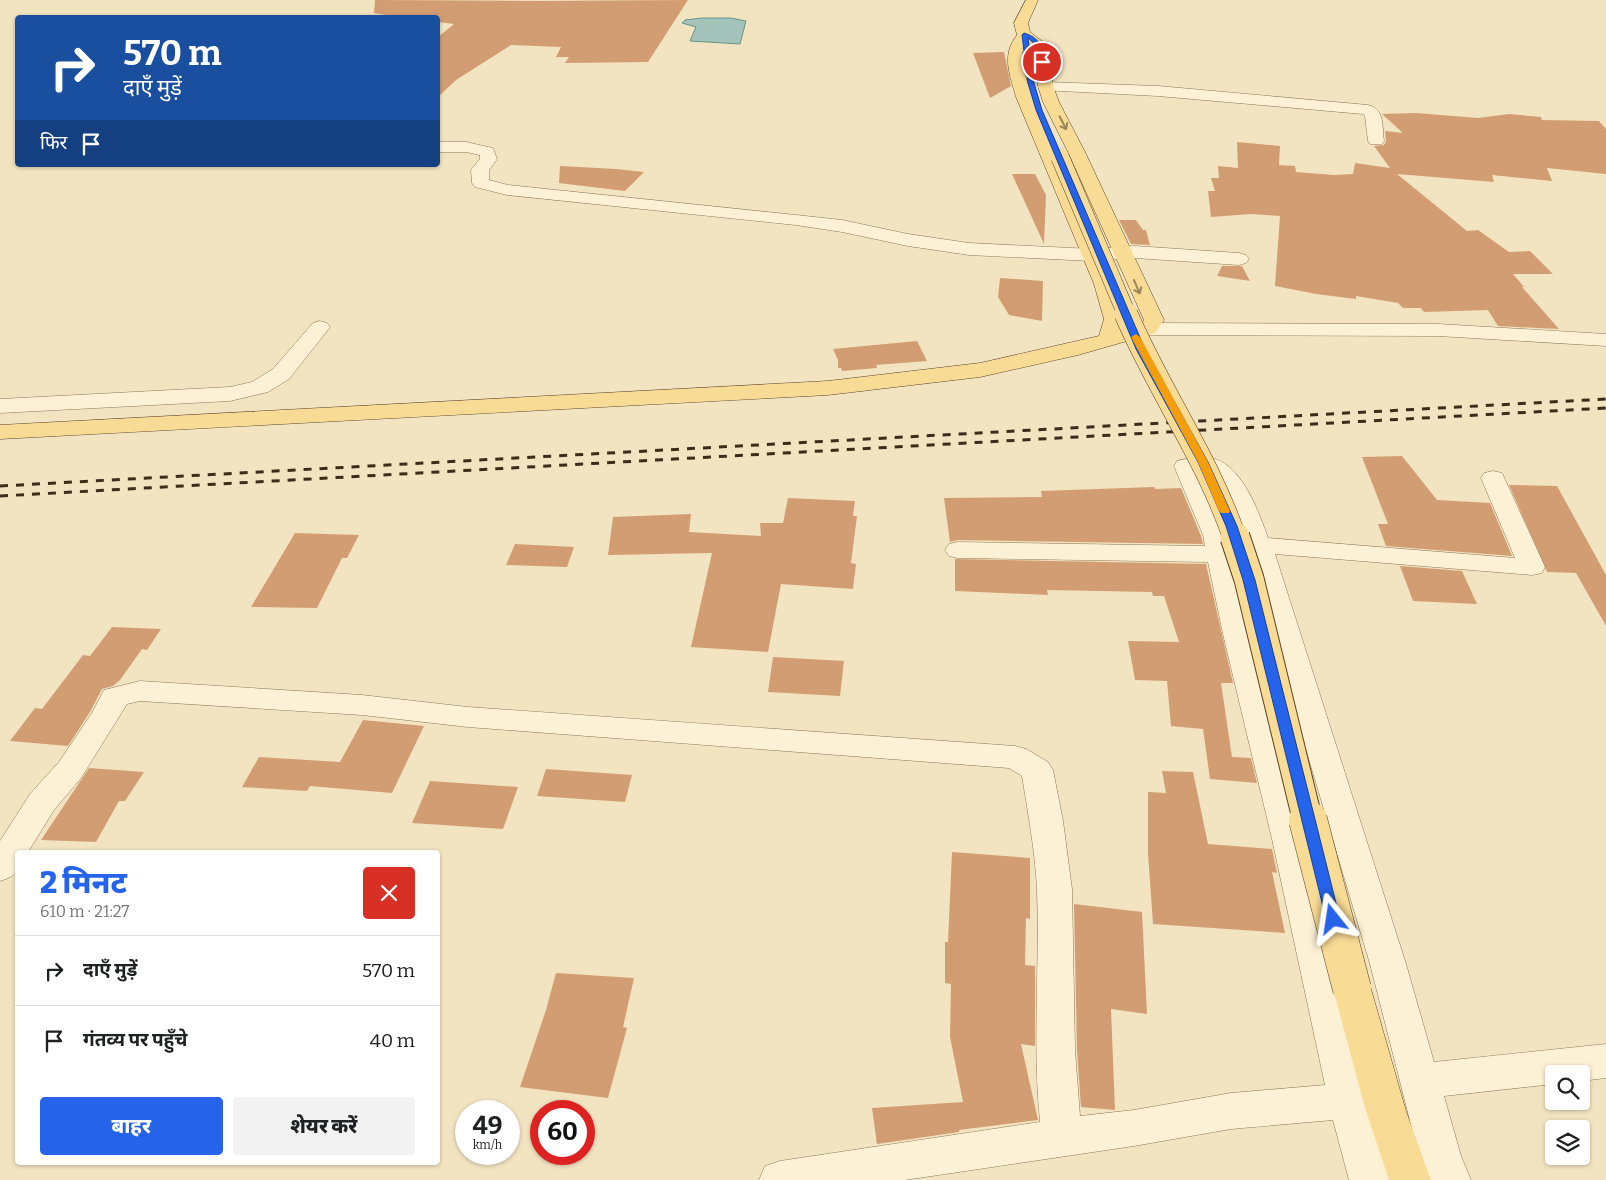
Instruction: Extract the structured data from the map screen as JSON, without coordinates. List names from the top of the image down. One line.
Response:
{"page":{"turn":["570 m","दाएँ मुड़ें"],"then":"फिर","heading":["2 मिनट","610 m · 21:27"],"list":[{"name":"दाएँ मुड़ें","value":"570 m"},{"name":"गंतव्य पर पहुँचे","value":"40 m"}],"buttons":["बाहर","शेयर करें"],"speed":"49 km/h","limit":"60"}}
